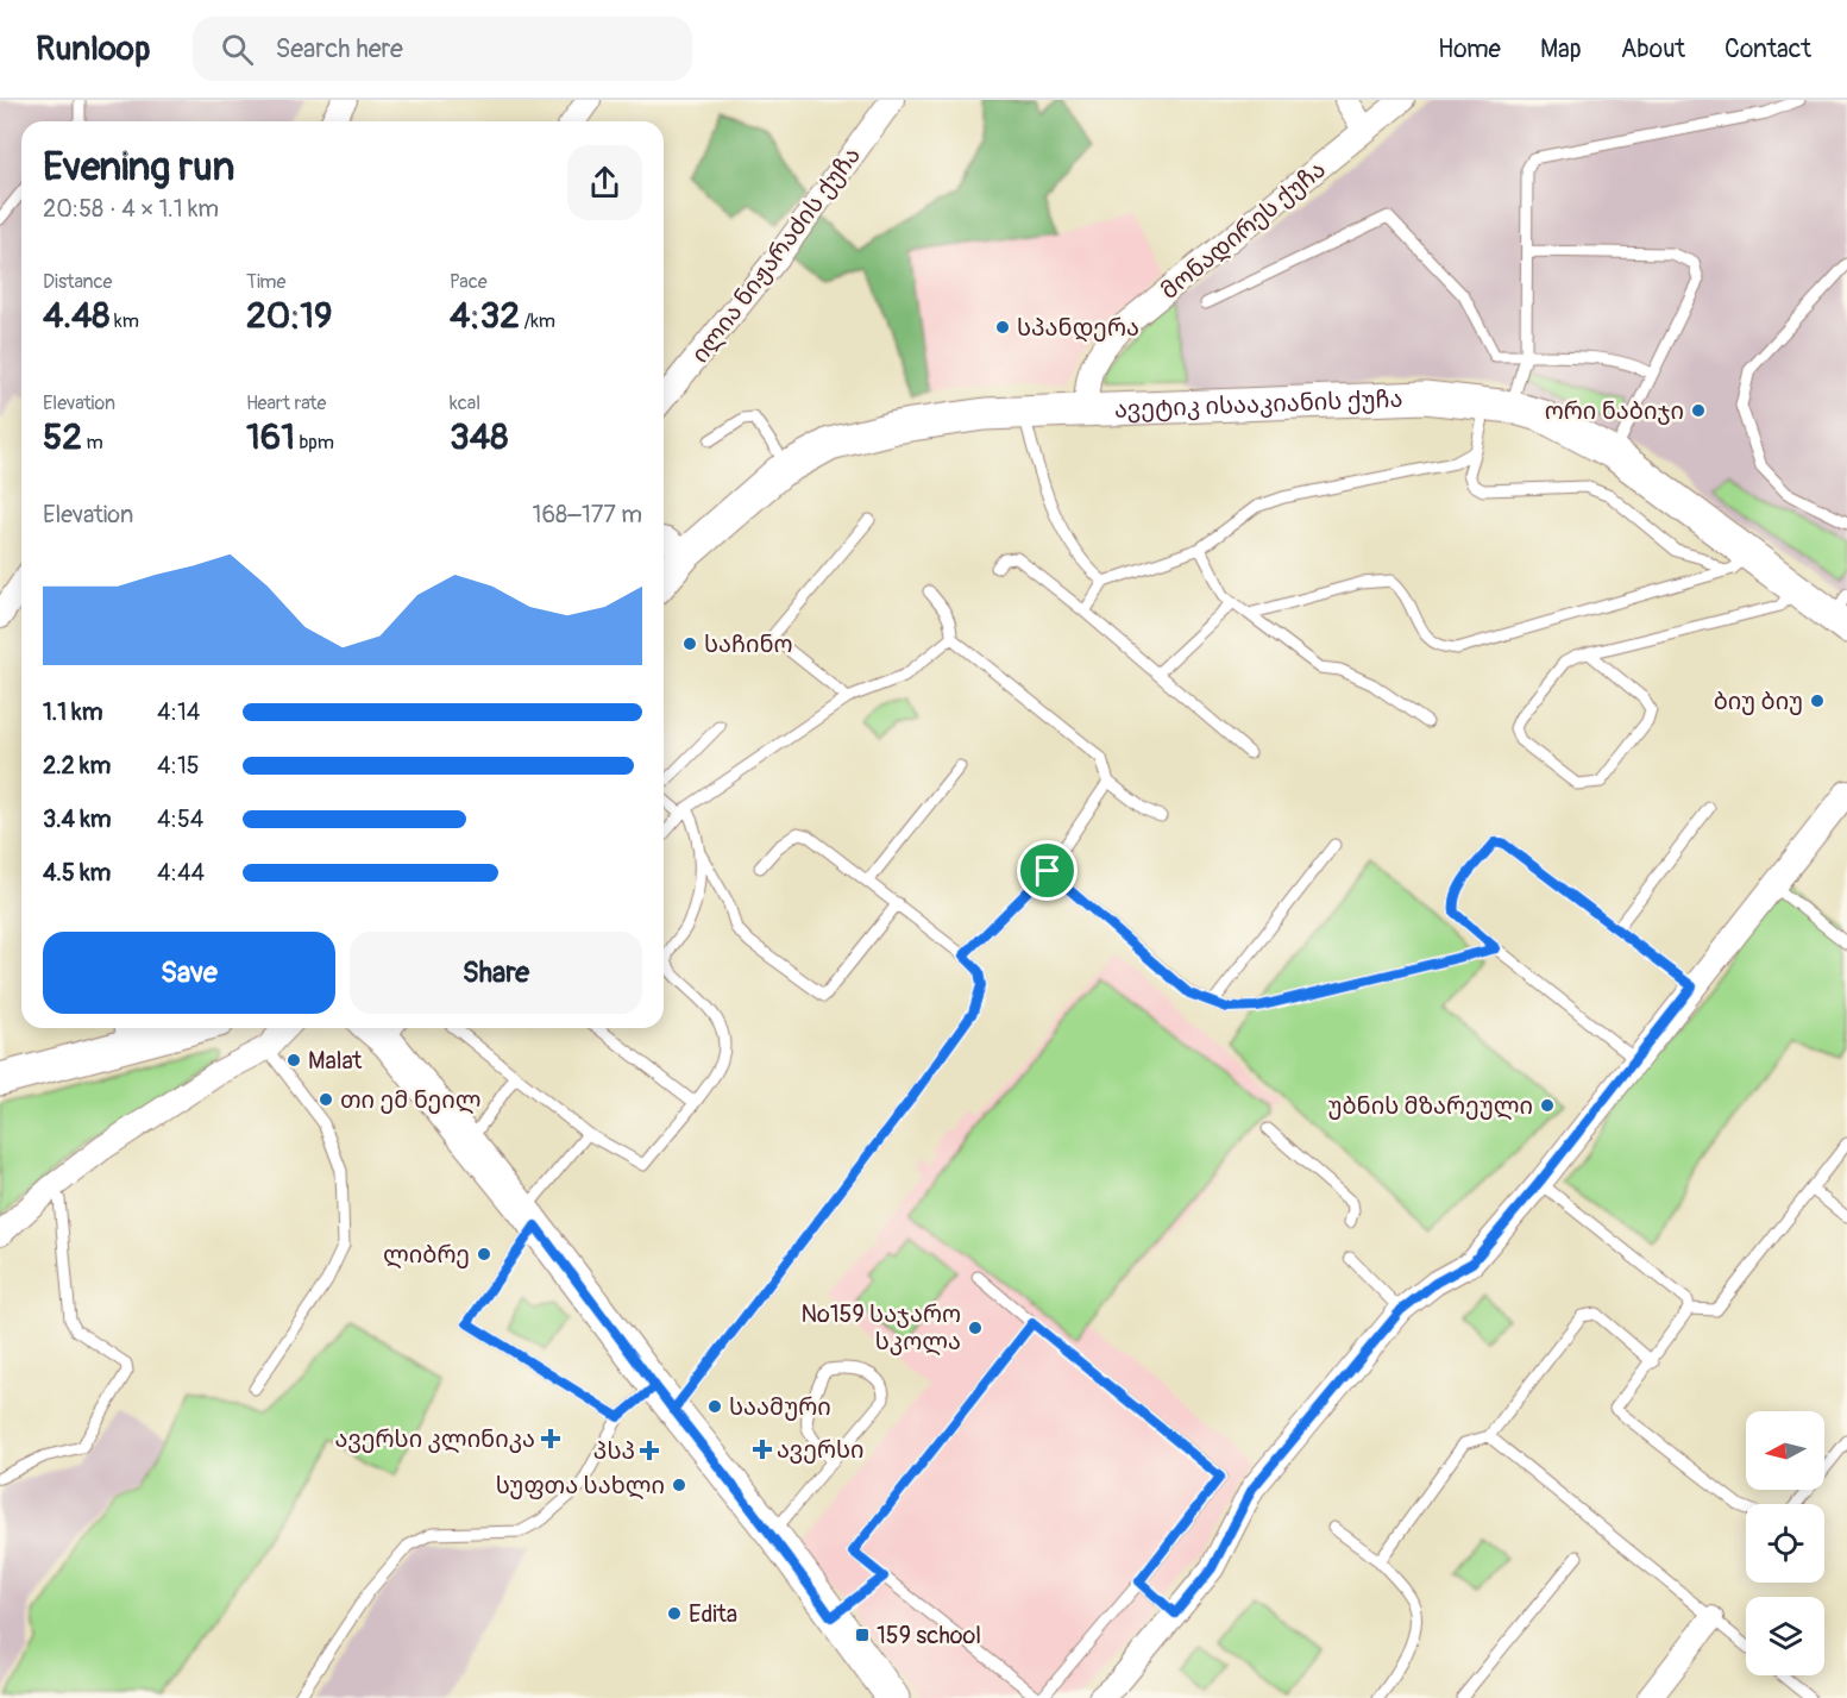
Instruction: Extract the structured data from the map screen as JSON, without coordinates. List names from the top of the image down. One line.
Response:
{"streets":{"main road":["ავეტიკ ისააკიანის ქუჩა"],"street":["მონადირეს ქუჩა","ილია ნიჟარაძის ქუჩა"]},"crossings":[["მონადირეს ქუჩა","ავეტიკ ისააკიანის ქუჩა"]],"places":{"other":["სპანდერა","ორი ნაბიჯი","საჩინო","ბიუ ბიუ","Malat","თი ემ ნეილ","უბნის მზარეული","ლიბრე","№159 საჯარო სკოლა","საამური","სუფთა სახლი","Edita"],"health":["ავერსი კლინიკა","ავერსი","პსპ"],"transit":["159 school"]},"north":"left","page":{"header":"Runloop","search":"Search here","nav":["Home","Map","About","Contact"],"heading":["Evening run","20:58 · 4 × 1.1 km"],"stats":[["Distance","4.48 km"],["Time","20:19"],["Pace","4:32 /km"],["Elevation","52 m"],["Heart rate","161 bpm"],["kcal","348"]],"chart":["Elevation","168–177 m"],"list":[{"name":"1.1 km","note":"4:14"},{"name":"2.2 km","note":"4:15"},{"name":"3.4 km","note":"4:54"},{"name":"4.5 km","note":"4:44"}],"buttons":["Save","Share"]}}
